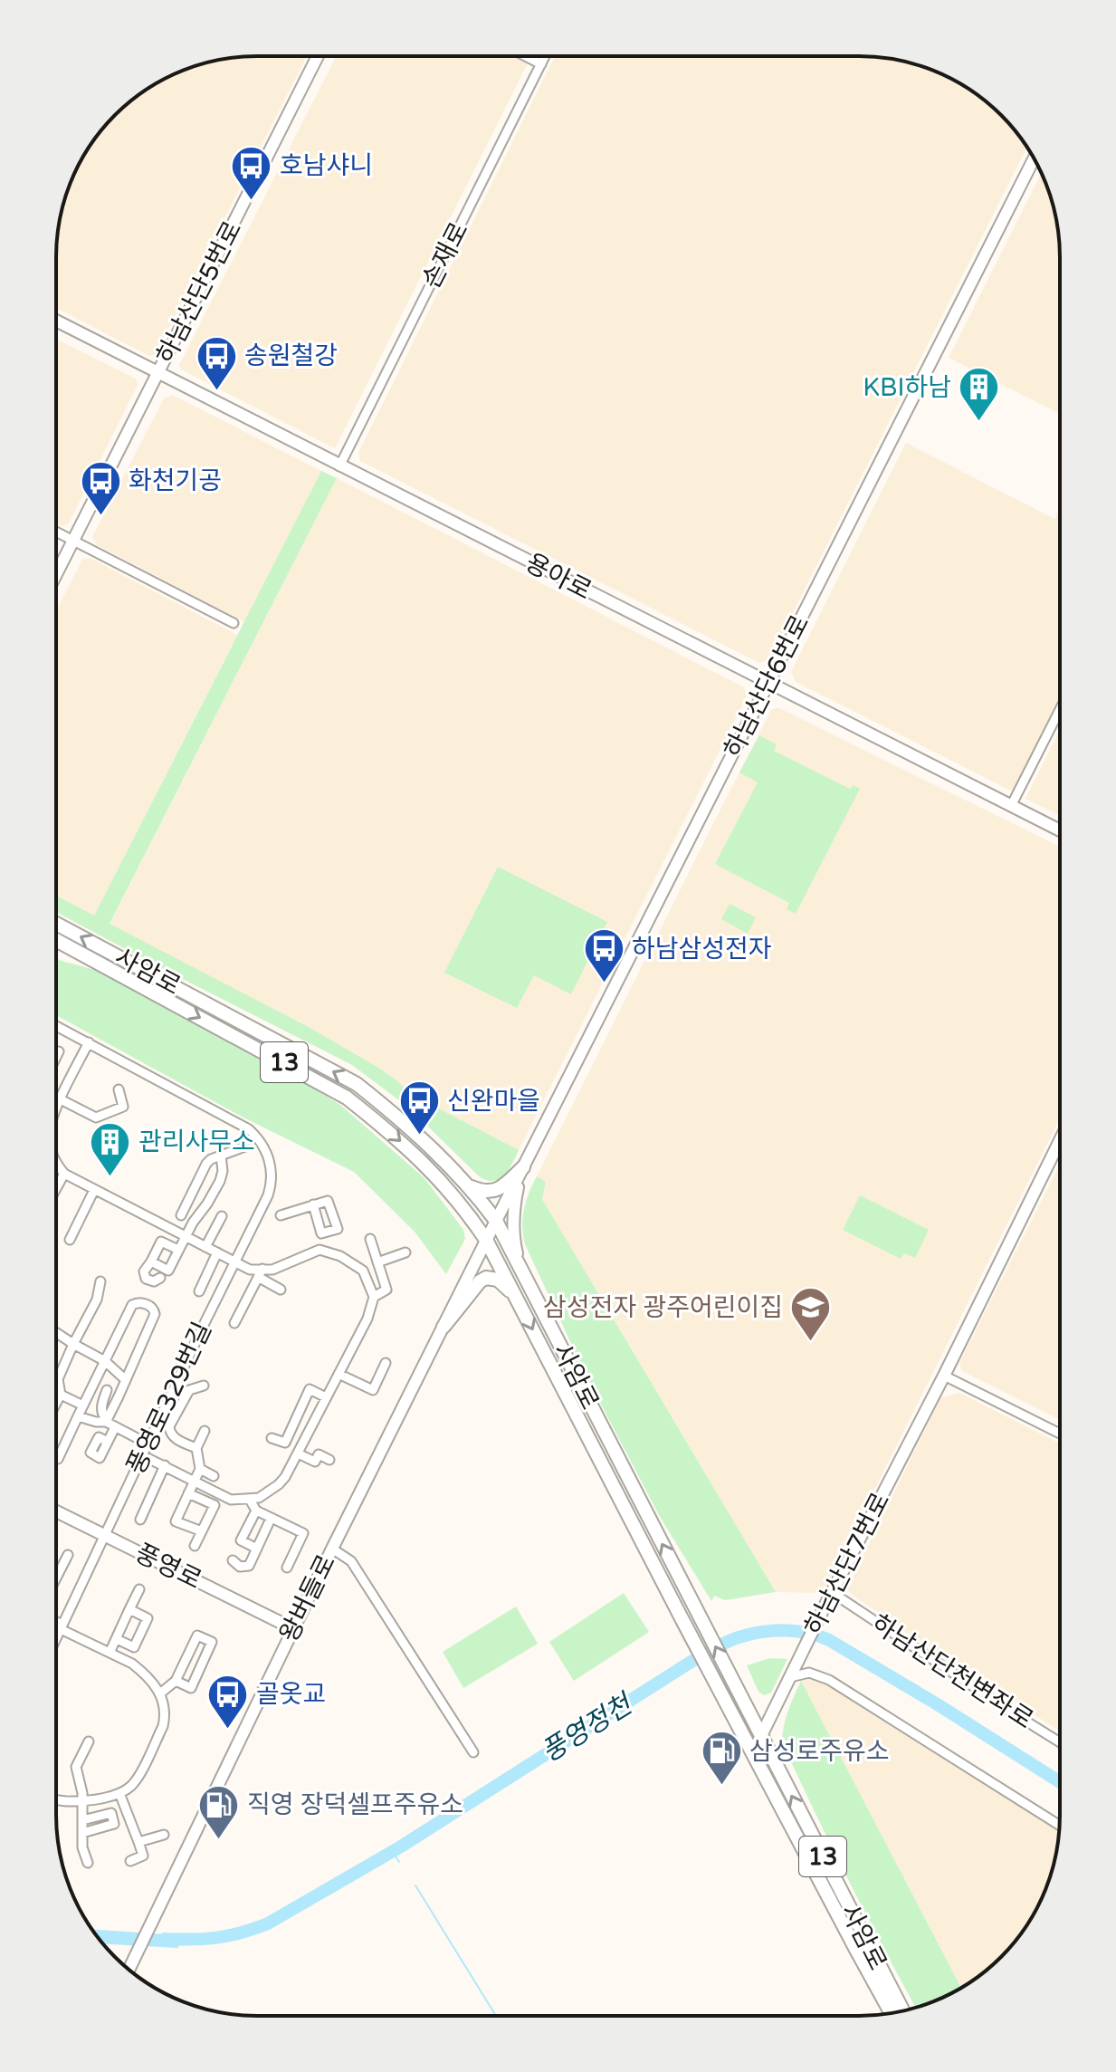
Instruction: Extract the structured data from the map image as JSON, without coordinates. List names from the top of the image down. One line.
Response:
{"streets":{"main road":["사암로","13"],"street":["손재로","하남산단5번로","용아로","하남산단6번로","풍영로329번길","하남산단7번로","풍영로","왕버들로","하남산단천변좌로"]},"crossings":[["손재로","용아로"],["하남산단5번로","용아로"],["용아로","하남산단6번로"],["하남산단6번로","사암로"],["하남산단6번로","왕버들로"],["사암로","하남산단7번로"],["사암로","왕버들로"],["풍영로329번길","풍영로"],["하남산단7번로","하남산단천변좌로"],["풍영로","왕버들로"]],"water":["풍영정천"],"places":{"bus stop":["호남샤니","송원철강","화천기공","하남삼성전자","신완마을","골옷교"],"building":["KBI하남","관리사무소"],"school or university":["삼성전자 광주어린이집"],"fuel station":["삼성로주유소","직영 장덕셀프주유소"]}}
